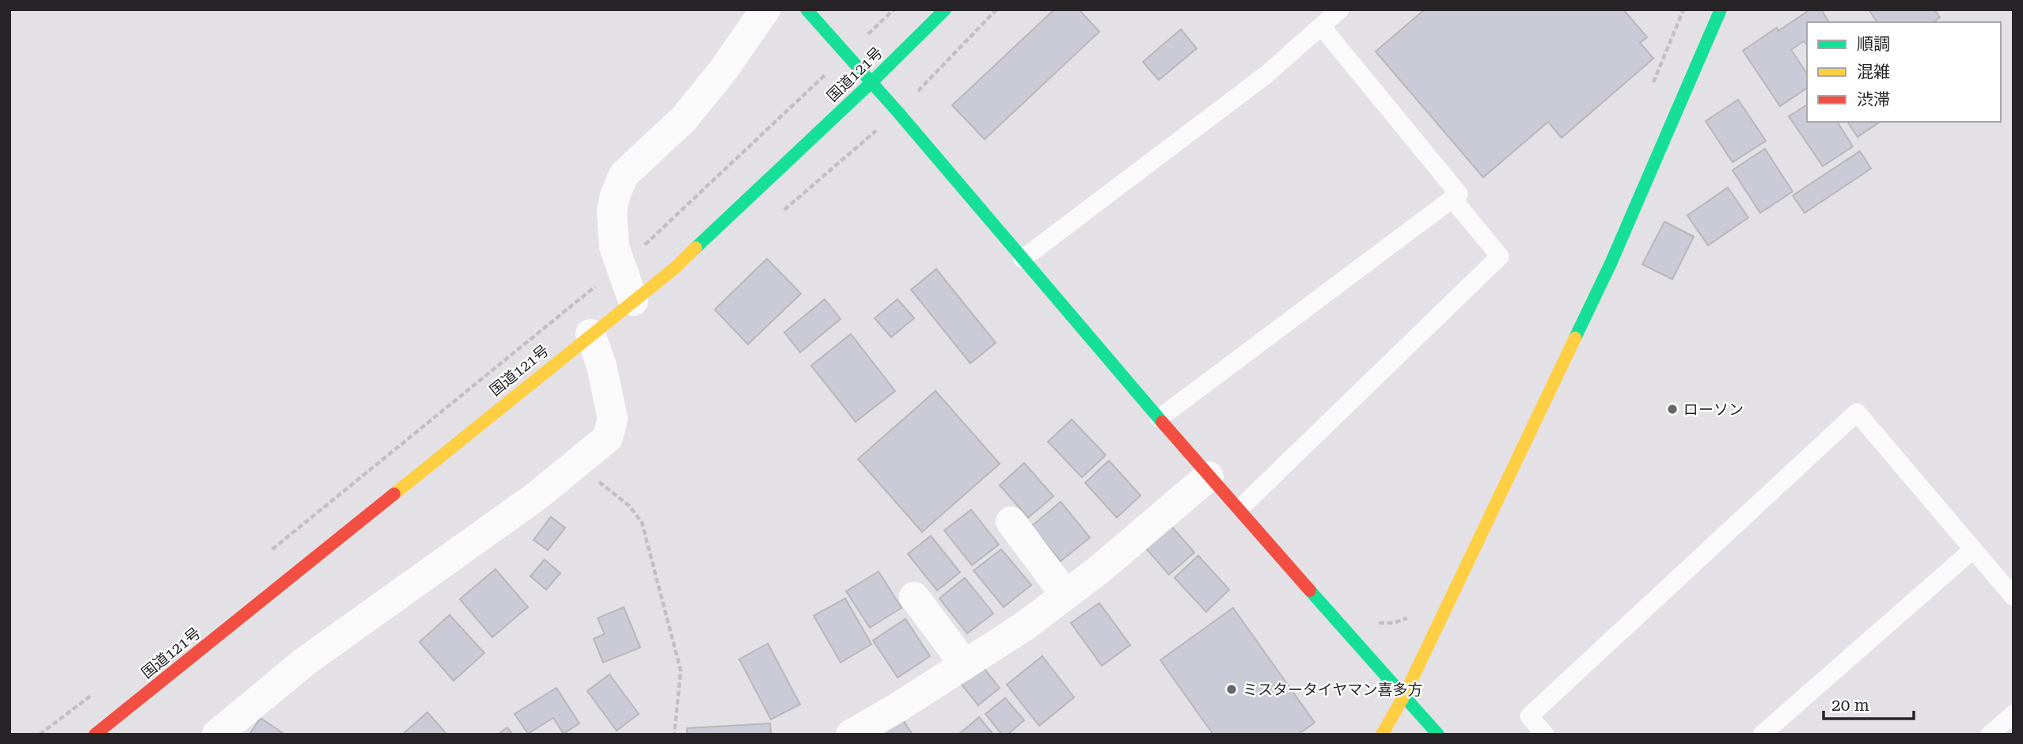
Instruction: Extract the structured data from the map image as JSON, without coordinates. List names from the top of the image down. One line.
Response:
{"streets":{"main road":["国道121号"]},"places":["ローソン","ミスタータイヤマン喜多方"],"legend":["順調","混雑","渋滞"],"scale_bar":"20 m"}
